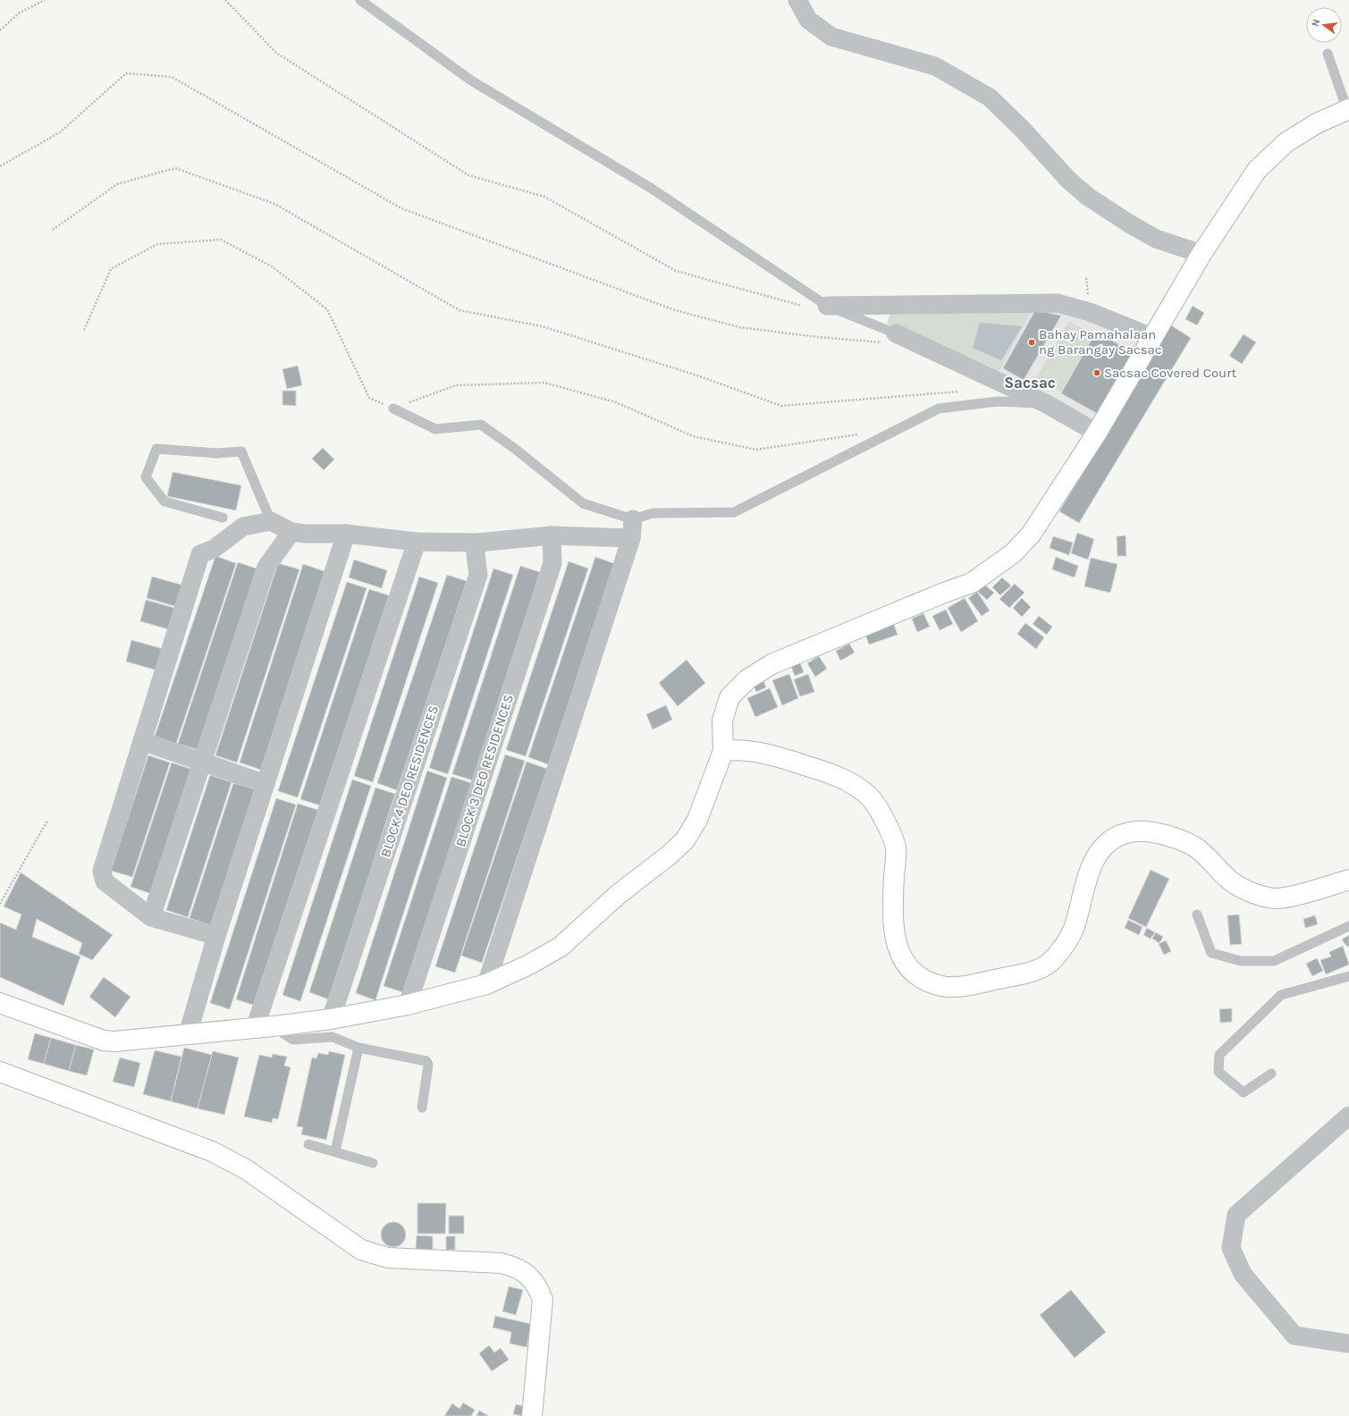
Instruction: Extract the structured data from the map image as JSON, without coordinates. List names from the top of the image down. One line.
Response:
{"streets":{"street":["BLOCK 3 DEO RESIDENCES","BLOCK 4 DEO RESIDENCES"]},"districts":["Sacsac"],"places":["Bahay Pamahalaan ng Barangay Sacsac","Sacsac Covered Court"],"north":"left"}
